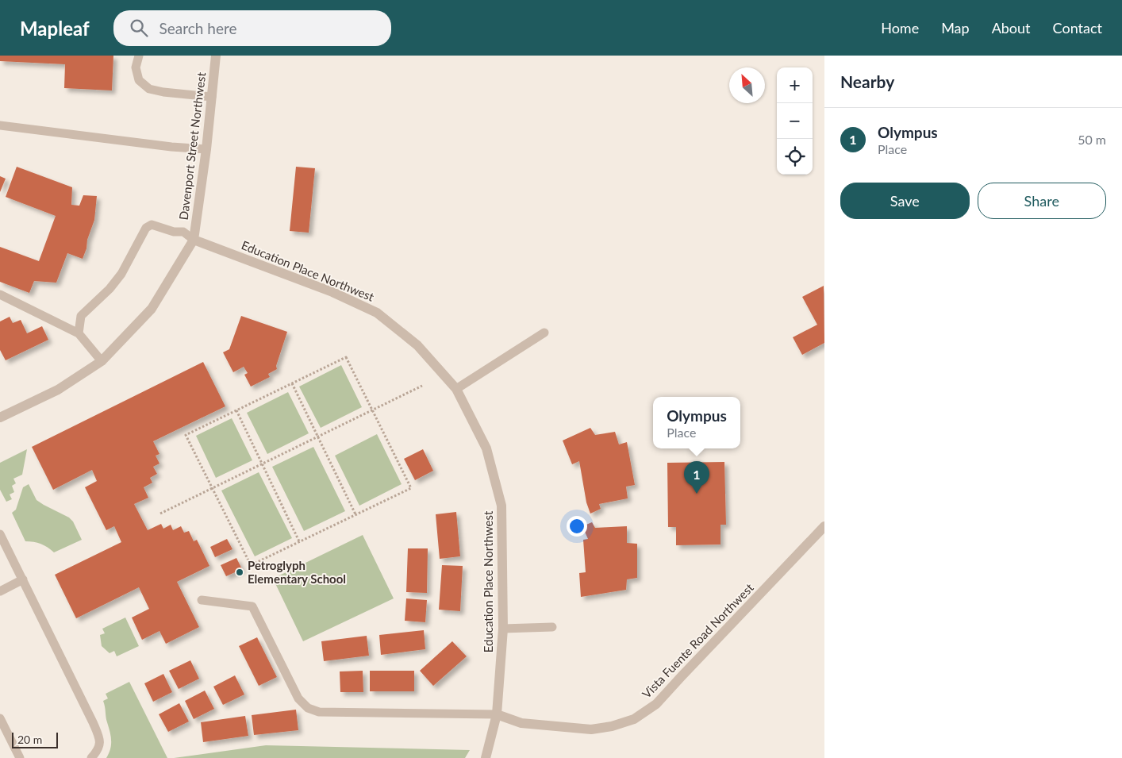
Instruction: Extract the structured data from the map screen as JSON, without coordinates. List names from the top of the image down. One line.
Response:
{"streets":{"street":["Davenport Street Northwest","Education Place Northwest","Vista Fuente Road Northwest"]},"crossings":[["Davenport Street Northwest","Education Place Northwest"],["Education Place Northwest","Vista Fuente Road Northwest"]],"places":["Petroglyph Elementary School"],"scale_bar":"20 m","north":"top left","page":{"header":"Mapleaf","search":"Search here","nav":["Home","Map","About","Contact"],"heading":"Nearby","map_buttons":["+","−"],"list":[{"mark":"1","name":"Olympus","note":"Place","value":"50 m"}],"buttons":["Save","Share"],"popup":["Olympus","Place"],"pins":"1","scale":"20 m"}}
